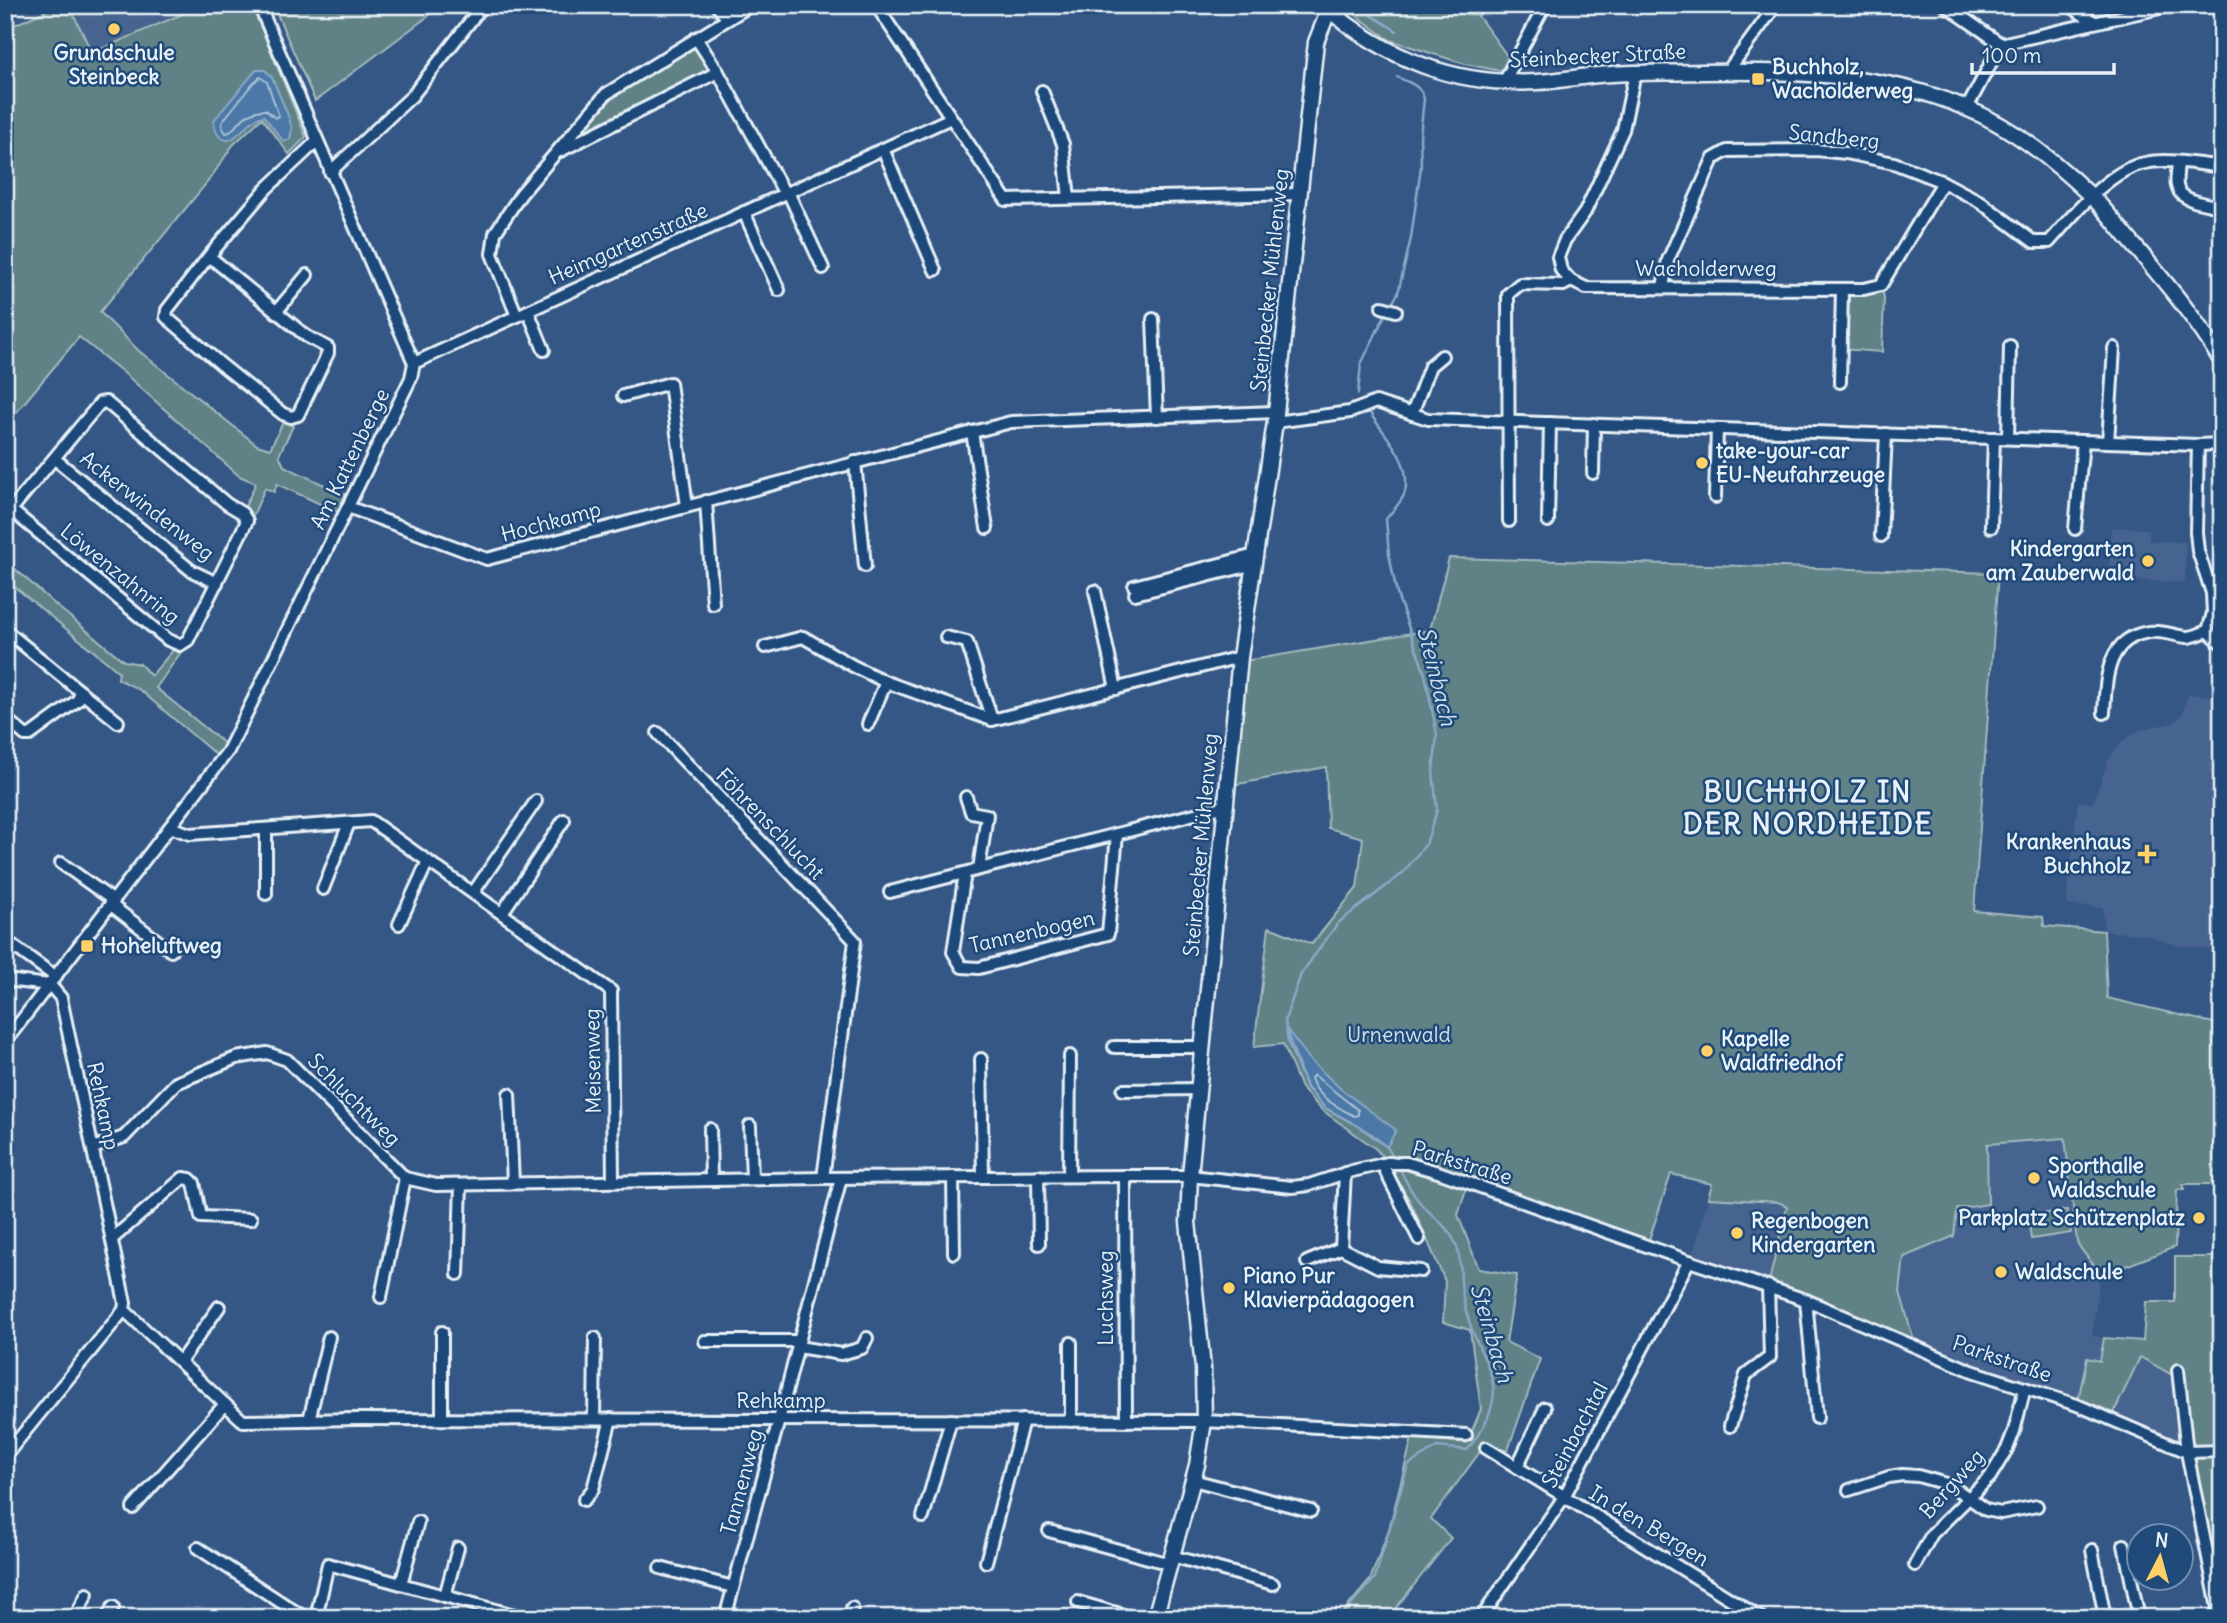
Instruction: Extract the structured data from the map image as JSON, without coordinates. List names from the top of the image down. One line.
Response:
{"streets":{"street":["Steinbecker Straße","Sandberg","Heimgartenstraße","Wacholderweg","Steinbecker Mühlenweg","Am Kattenberge","Ackerwindenweg","Hochkamp","Löwenzahnring","Föhrenschlucht","Tannenbogen","Meisenweg","Schluchtweg","Rehkamp","Parkstraße","Luchsweg","Steinbachtal","Tannenweg","Bergweg","In den Bergen"]},"crossings":[["Steinbecker Straße","Sandberg"],["Steinbecker Straße","Steinbecker Mühlenweg"],["Sandberg","Wacholderweg"],["Heimgartenstraße","Am Kattenberge"],["Wacholderweg","Hochkamp"],["Steinbecker Mühlenweg","Hochkamp"],["Steinbecker Mühlenweg","Rehkamp"],["Steinbecker Mühlenweg","Parkstraße"],["Am Kattenberge","Hochkamp"],["Am Kattenberge","Meisenweg"],["Am Kattenberge","Rehkamp"],["Ackerwindenweg","Löwenzahnring"],["Föhrenschlucht","Parkstraße"],["Meisenweg","Parkstraße"],["Schluchtweg","Rehkamp"],["Schluchtweg","Parkstraße"],["Rehkamp","Luchsweg"],["Rehkamp","Tannenweg"],["Parkstraße","Luchsweg"],["Parkstraße","Steinbachtal"],["Parkstraße","Tannenweg"],["Parkstraße","Bergweg"],["Steinbachtal","In den Bergen"]],"districts":["BUCHHOLZ IN DER NORDHEIDE"],"water":["Steinbach"],"parks":["Urnenwald"],"places":{"other":["Grundschule Steinbeck","take-your-car EU-Neufahrzeuge","Kindergarten am Zauberwald","Kapelle Waldfriedhof","Sporthalle Waldschule","Parkplatz Schützenplatz","Regenbogen Kindergarten","Waldschule","Piano Pur Klavierpädagogen"],"transit":["Buchholz, Wacholderweg","Hoheluftweg"],"health":["Krankenhaus Buchholz"]},"scale_bar":"100 m","north":"top"}
